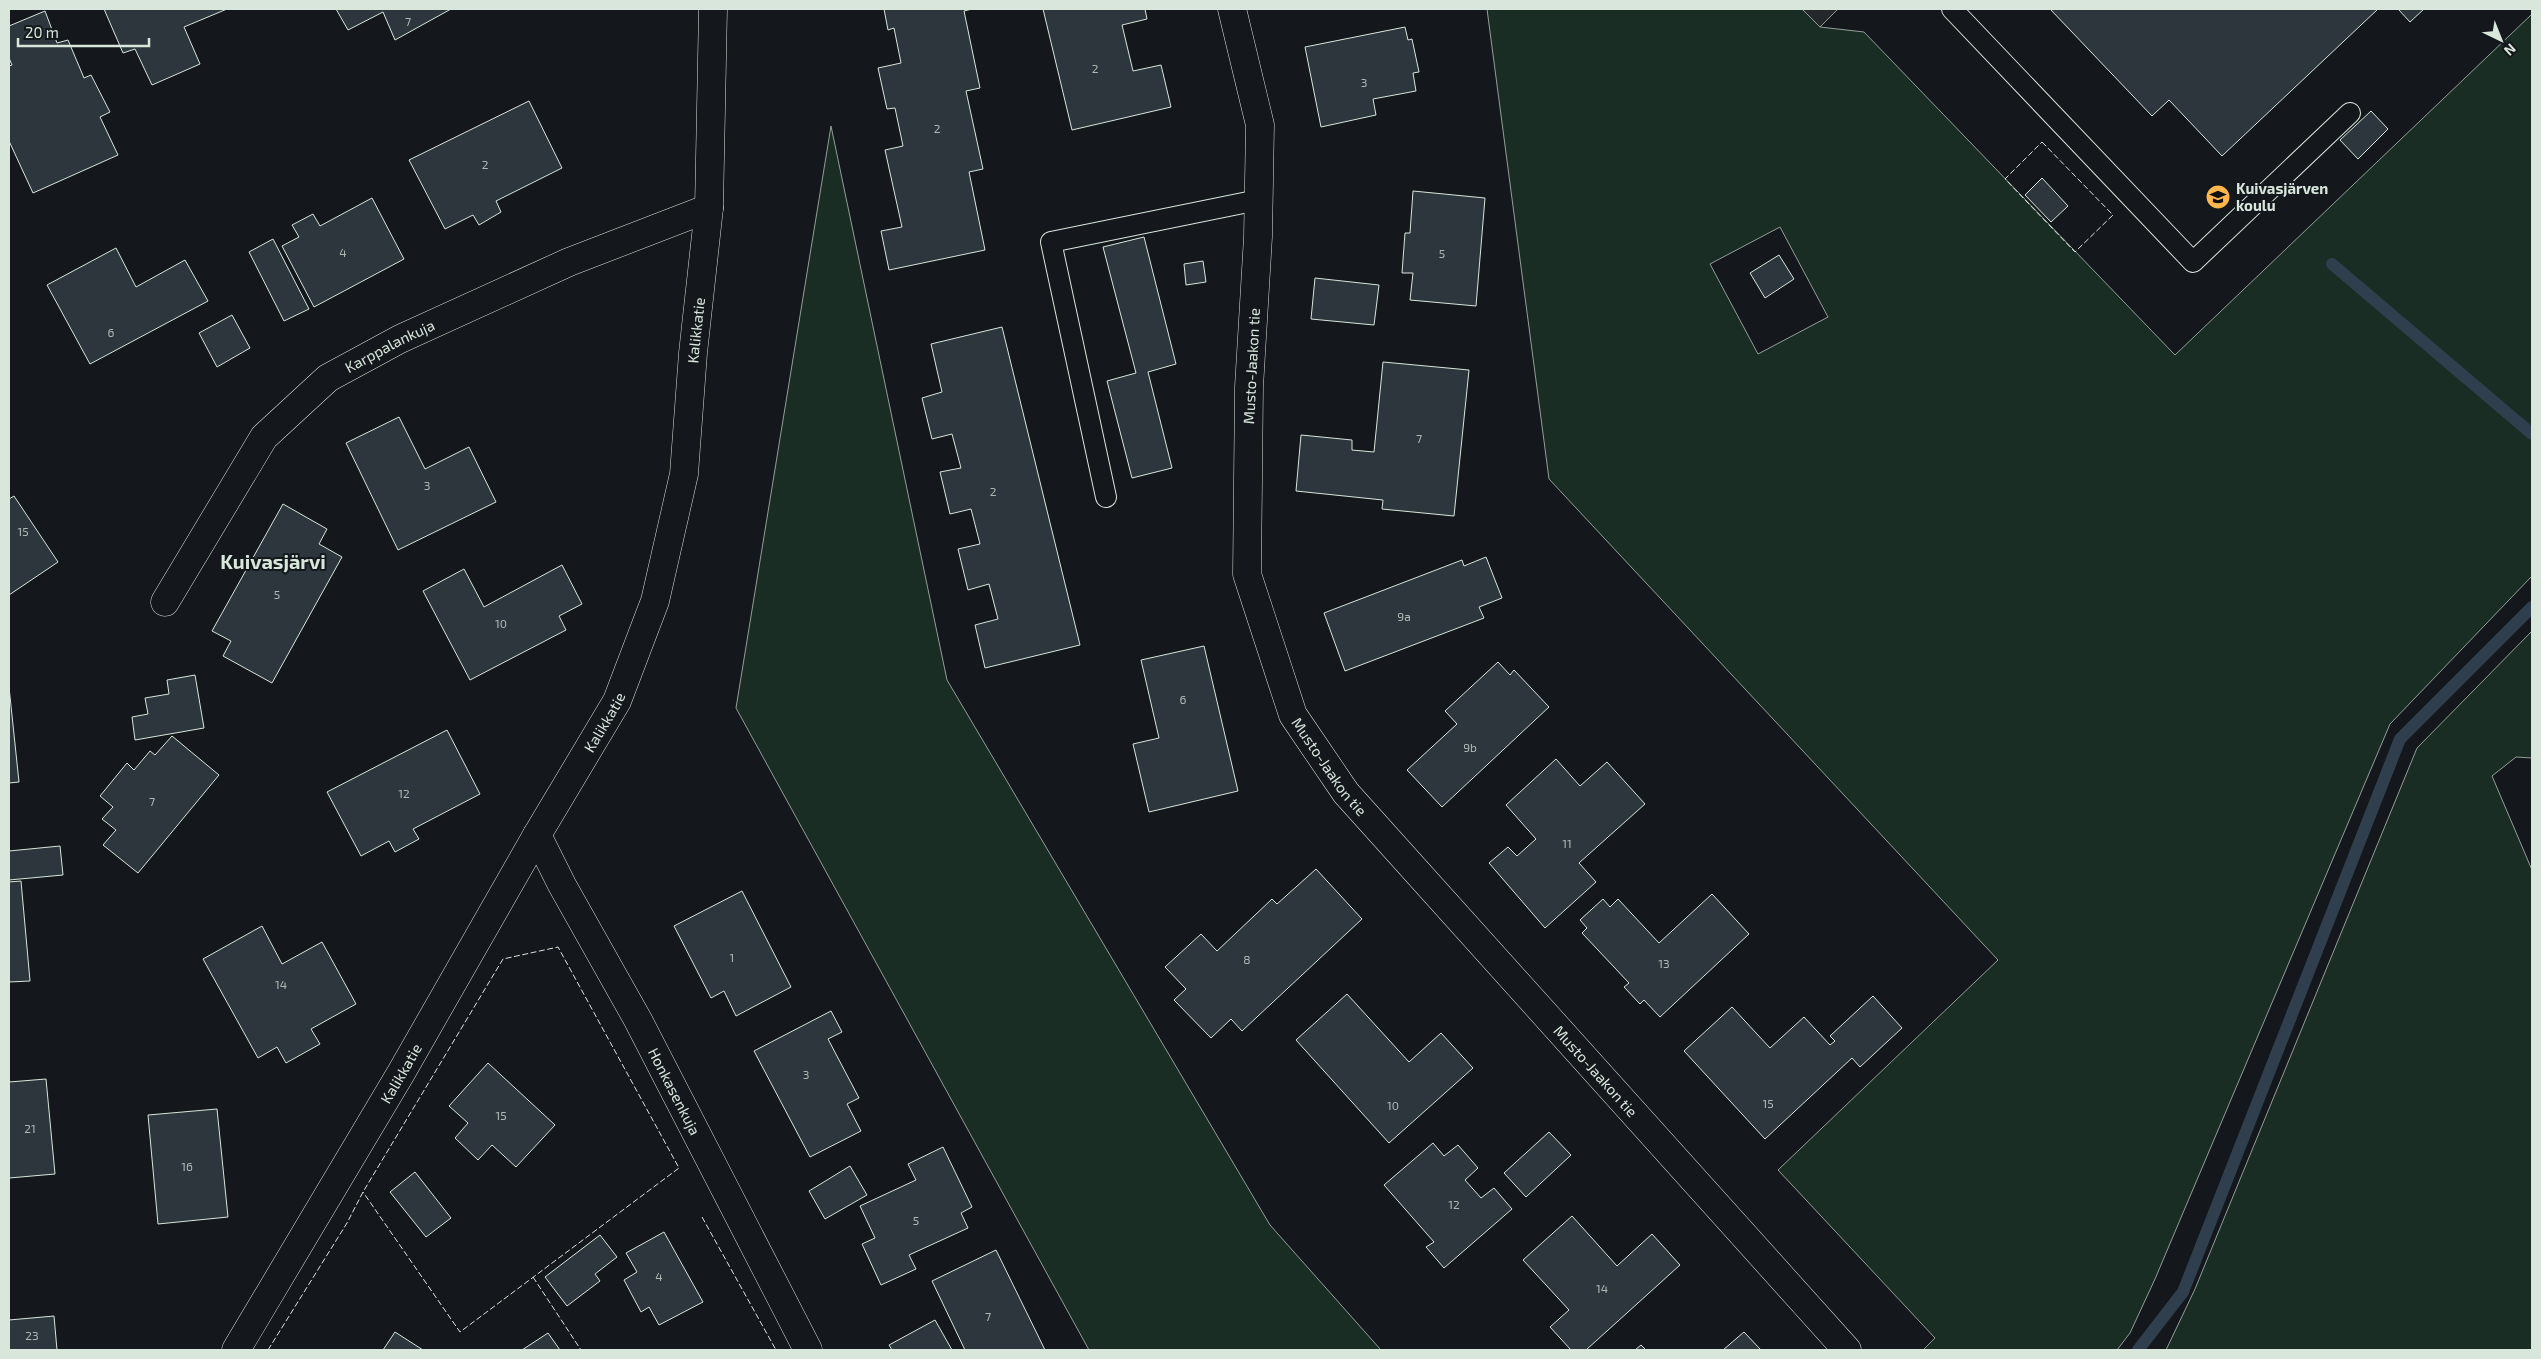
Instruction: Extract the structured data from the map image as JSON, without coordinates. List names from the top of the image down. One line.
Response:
{"streets":{"street":["Kalikkatie","Karppalankuja","Musto-Jaakon tie","Honkasenkuja"]},"crossings":[["Kalikkatie","Karppalankuja"],["Kalikkatie","Honkasenkuja"]],"districts":["Kuivasjärvi"],"places":{"school or university":["Kuivasjärven koulu"]},"house_numbers":["7","2","3","2","2","4","5","6","7","3","2","15","5","9a","10","6","9b","12","7","11","1","8","13","14","3","15","10","15","21","16","12","5","4","14","7","23"],"scale_bar":"20 m","north":"bottom right"}
